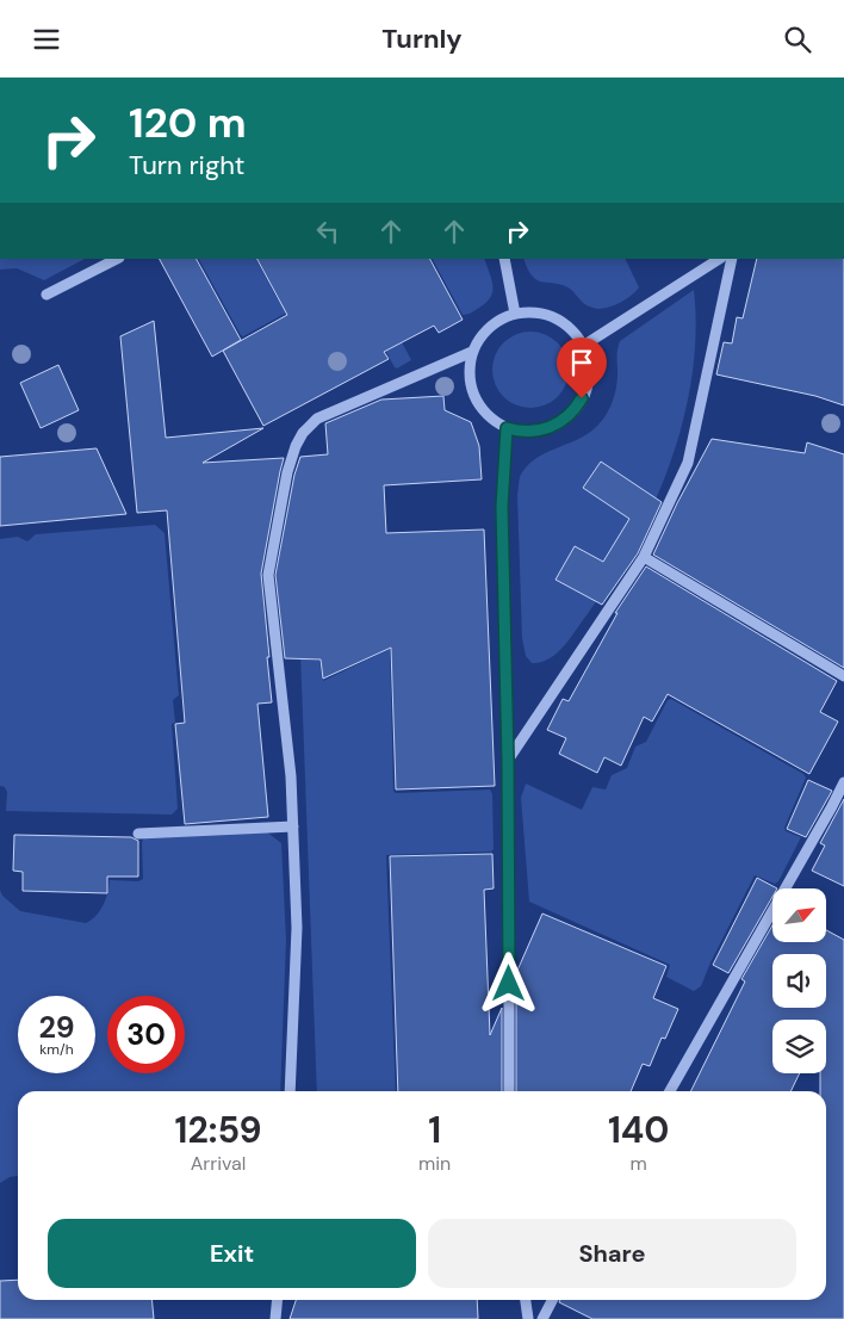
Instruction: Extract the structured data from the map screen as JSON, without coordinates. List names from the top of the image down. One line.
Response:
{"north":"top right","page":{"header":"Turnly","turn":["120 m","Turn right"],"speed":"29 km/h","limit":"30","eta":["12:59","Arrival","1","min","140","m"],"buttons":["Exit","Share"]}}
